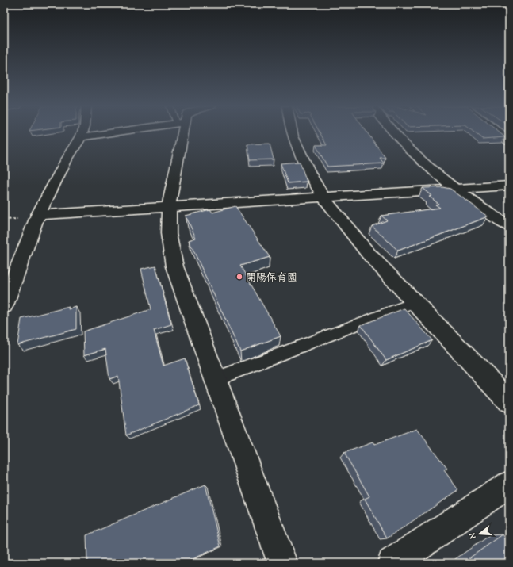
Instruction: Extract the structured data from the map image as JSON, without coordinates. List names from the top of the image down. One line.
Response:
{"places":["開陽保育園"],"north":"left"}
